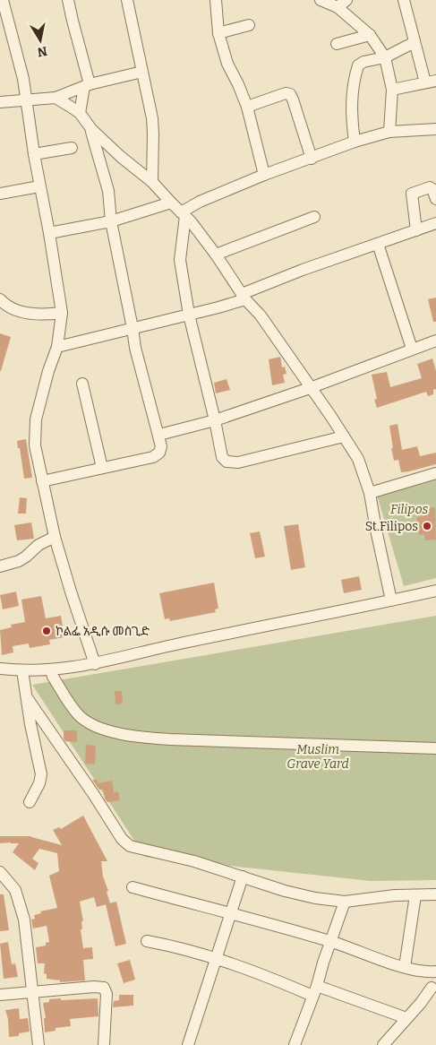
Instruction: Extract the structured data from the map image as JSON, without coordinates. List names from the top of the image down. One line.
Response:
{"parks":["Filipos","Muslim Grave Yard"],"places":["St.Filipos","ኮልፌ አዲሱ መስጊድ"],"north":"bottom"}
